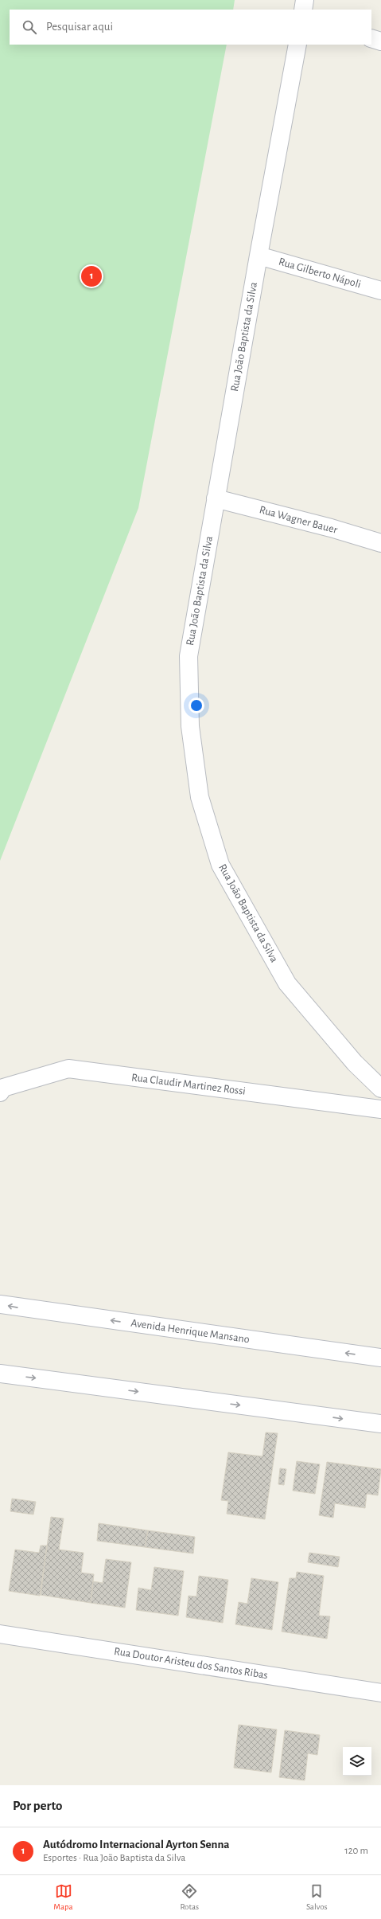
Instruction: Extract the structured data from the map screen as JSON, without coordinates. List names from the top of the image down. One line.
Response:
{"streets":{"street":["Rua Gilberto Nápoli","Rua João Baptista da Silva","Rua Wagner Bauer","Rua Claudir Martinez Rossi","Avenida Henrique Mansano","Rua Doutor Aristeu dos Santos Ribas"]},"crossings":[["Rua Gilberto Nápoli","Rua João Baptista da Silva"],["Rua João Baptista da Silva","Rua Wagner Bauer"]],"page":{"search":"Pesquisar aqui","pins":"1","heading":"Por perto","list":[{"mark":"1","name":"Autódromo Internacional Ayrton Senna","note":"Esportes · Rua João Baptista da Silva","value":"120 m"}],"nav":["Mapa","Rotas","Salvos"]}}
